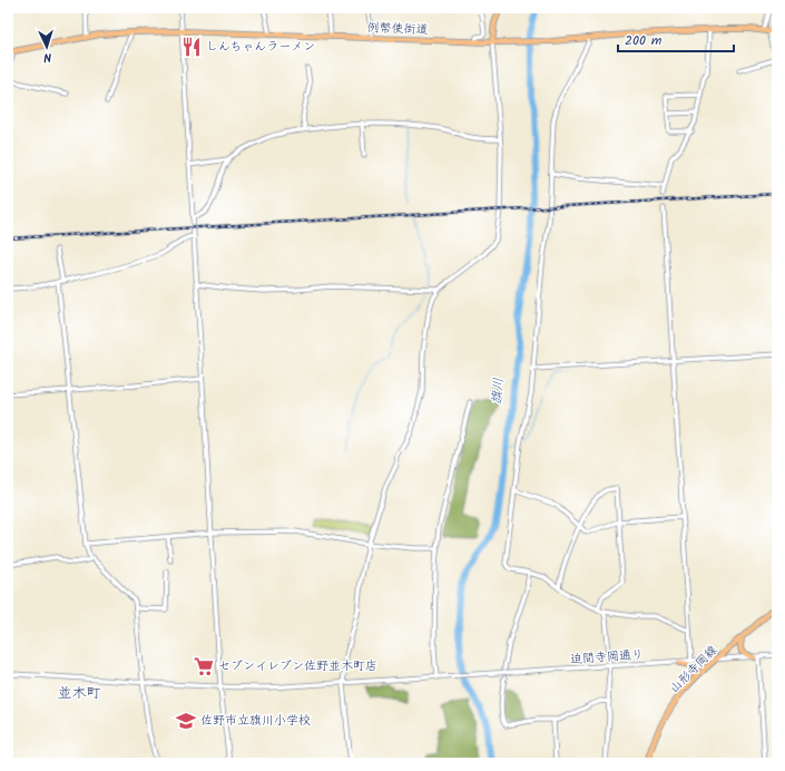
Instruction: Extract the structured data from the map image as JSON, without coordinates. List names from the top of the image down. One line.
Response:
{"streets":{"main road":["例幣使街道","山形寺岡線"],"street":["迫間寺岡通り"]},"crossings":[["迫間寺岡通り","山形寺岡線"]],"districts":["並木町"],"water":["旗川"],"places":{"restaurant":["しんちゃんラーメン"],"supermarket":["セブンイレブン佐野並木町店"],"school or university":["佐野市立旗川小学校"]},"scale_bar":"200 m","north":"bottom"}
